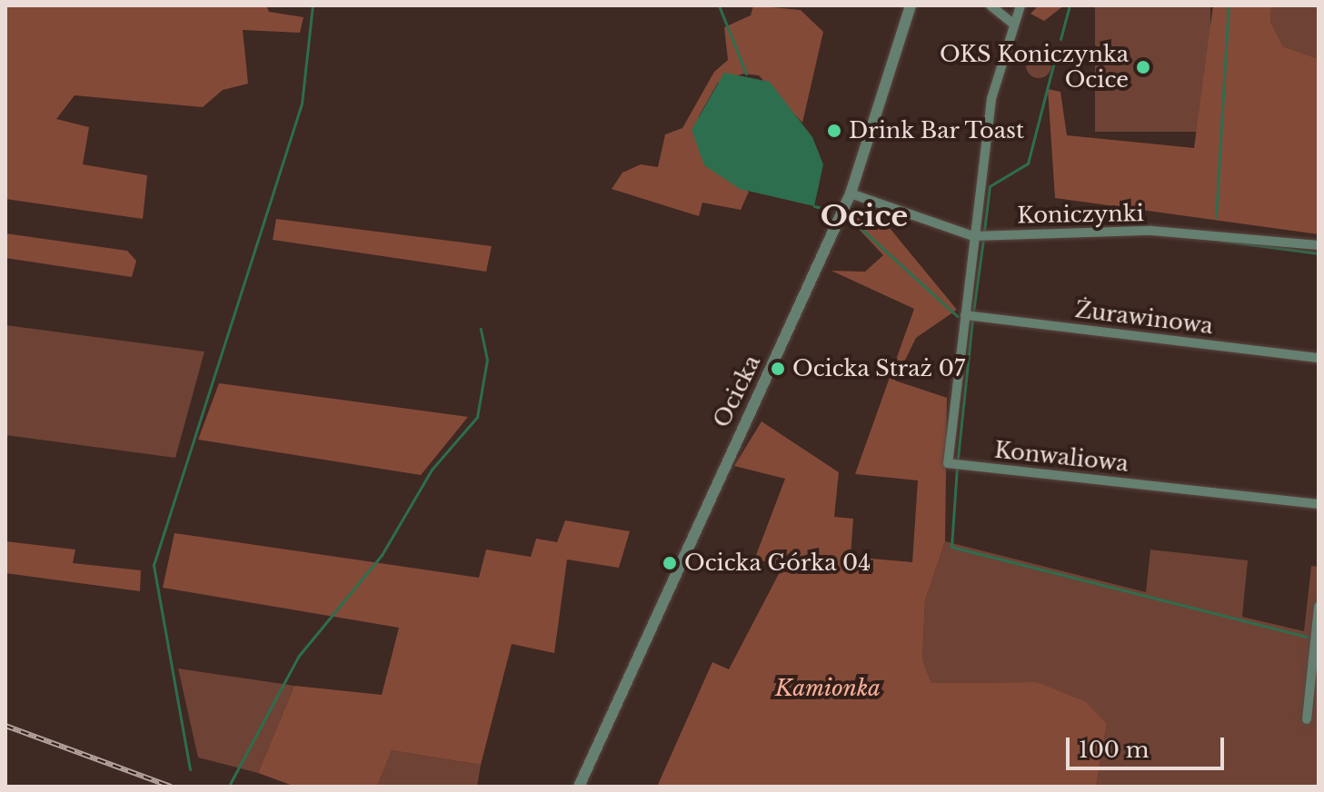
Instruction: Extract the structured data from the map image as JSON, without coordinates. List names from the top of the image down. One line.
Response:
{"streets":{"street":["Koniczynki","Żurawinowa","Ocicka","Konwaliowa"]},"crossings":[["Koniczynki","Ocicka"],["Żurawinowa","Konwaliowa"]],"districts":["Ocice"],"parks":["Kamionka"],"places":["OKS Koniczynka Ocice","Drink Bar Toast","Ocicka Straż 07","Ocicka Górka 04"],"scale_bar":"100 m"}
